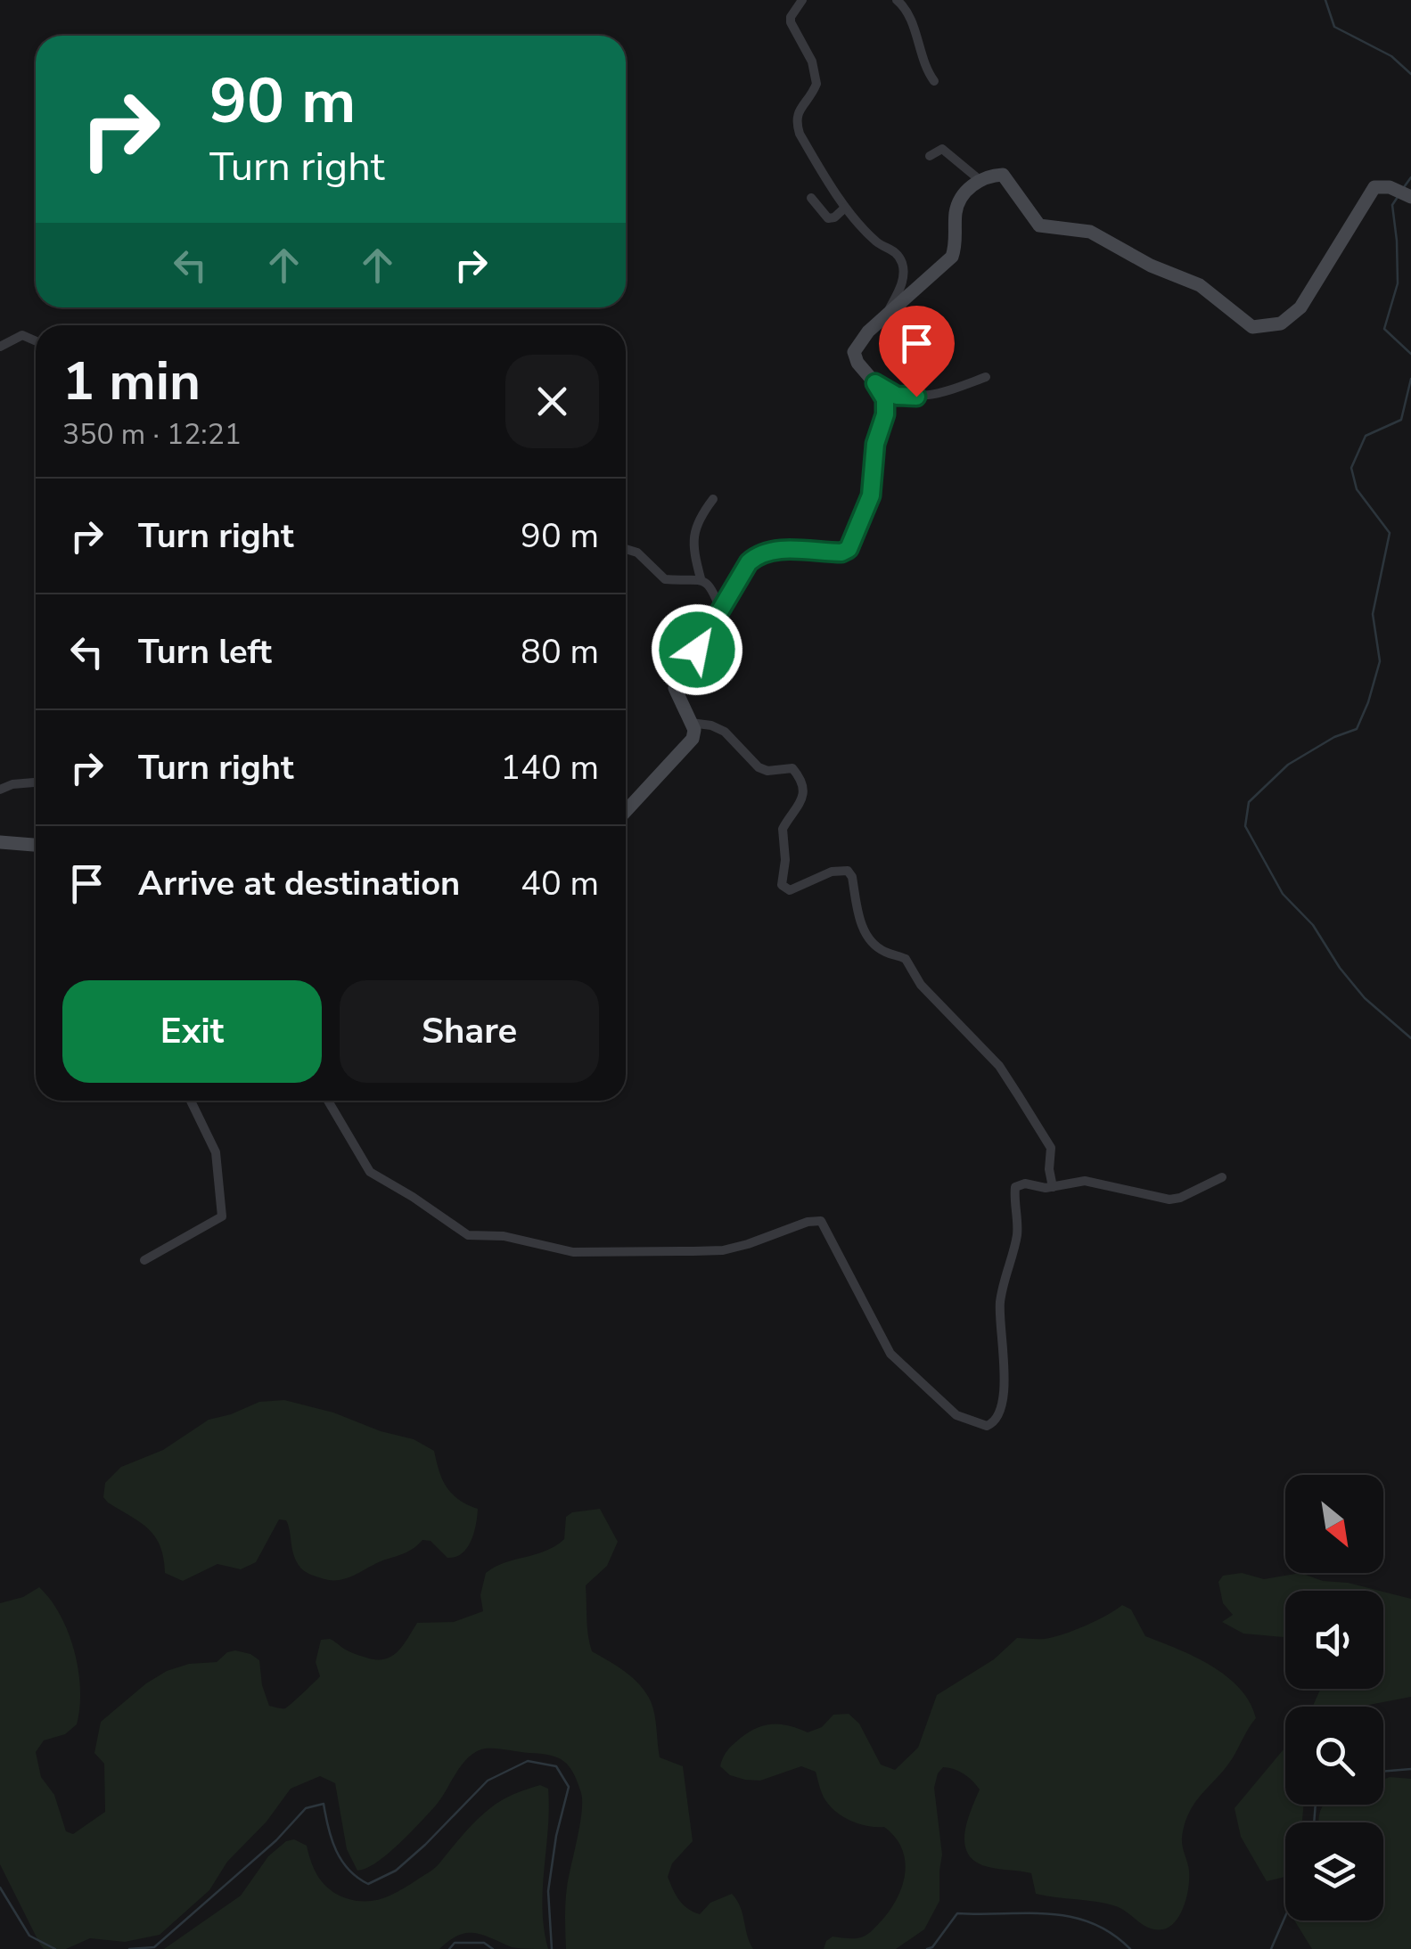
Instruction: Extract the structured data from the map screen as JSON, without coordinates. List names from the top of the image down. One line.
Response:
{"north":"bottom right","page":{"turn":["90 m","Turn right"],"heading":["1 min","350 m · 12:21"],"list":[{"name":"Turn right","value":"90 m"},{"name":"Turn left","value":"80 m"},{"name":"Turn right","value":"140 m"},{"name":"Arrive at destination","value":"40 m"}],"buttons":["Exit","Share"]}}
